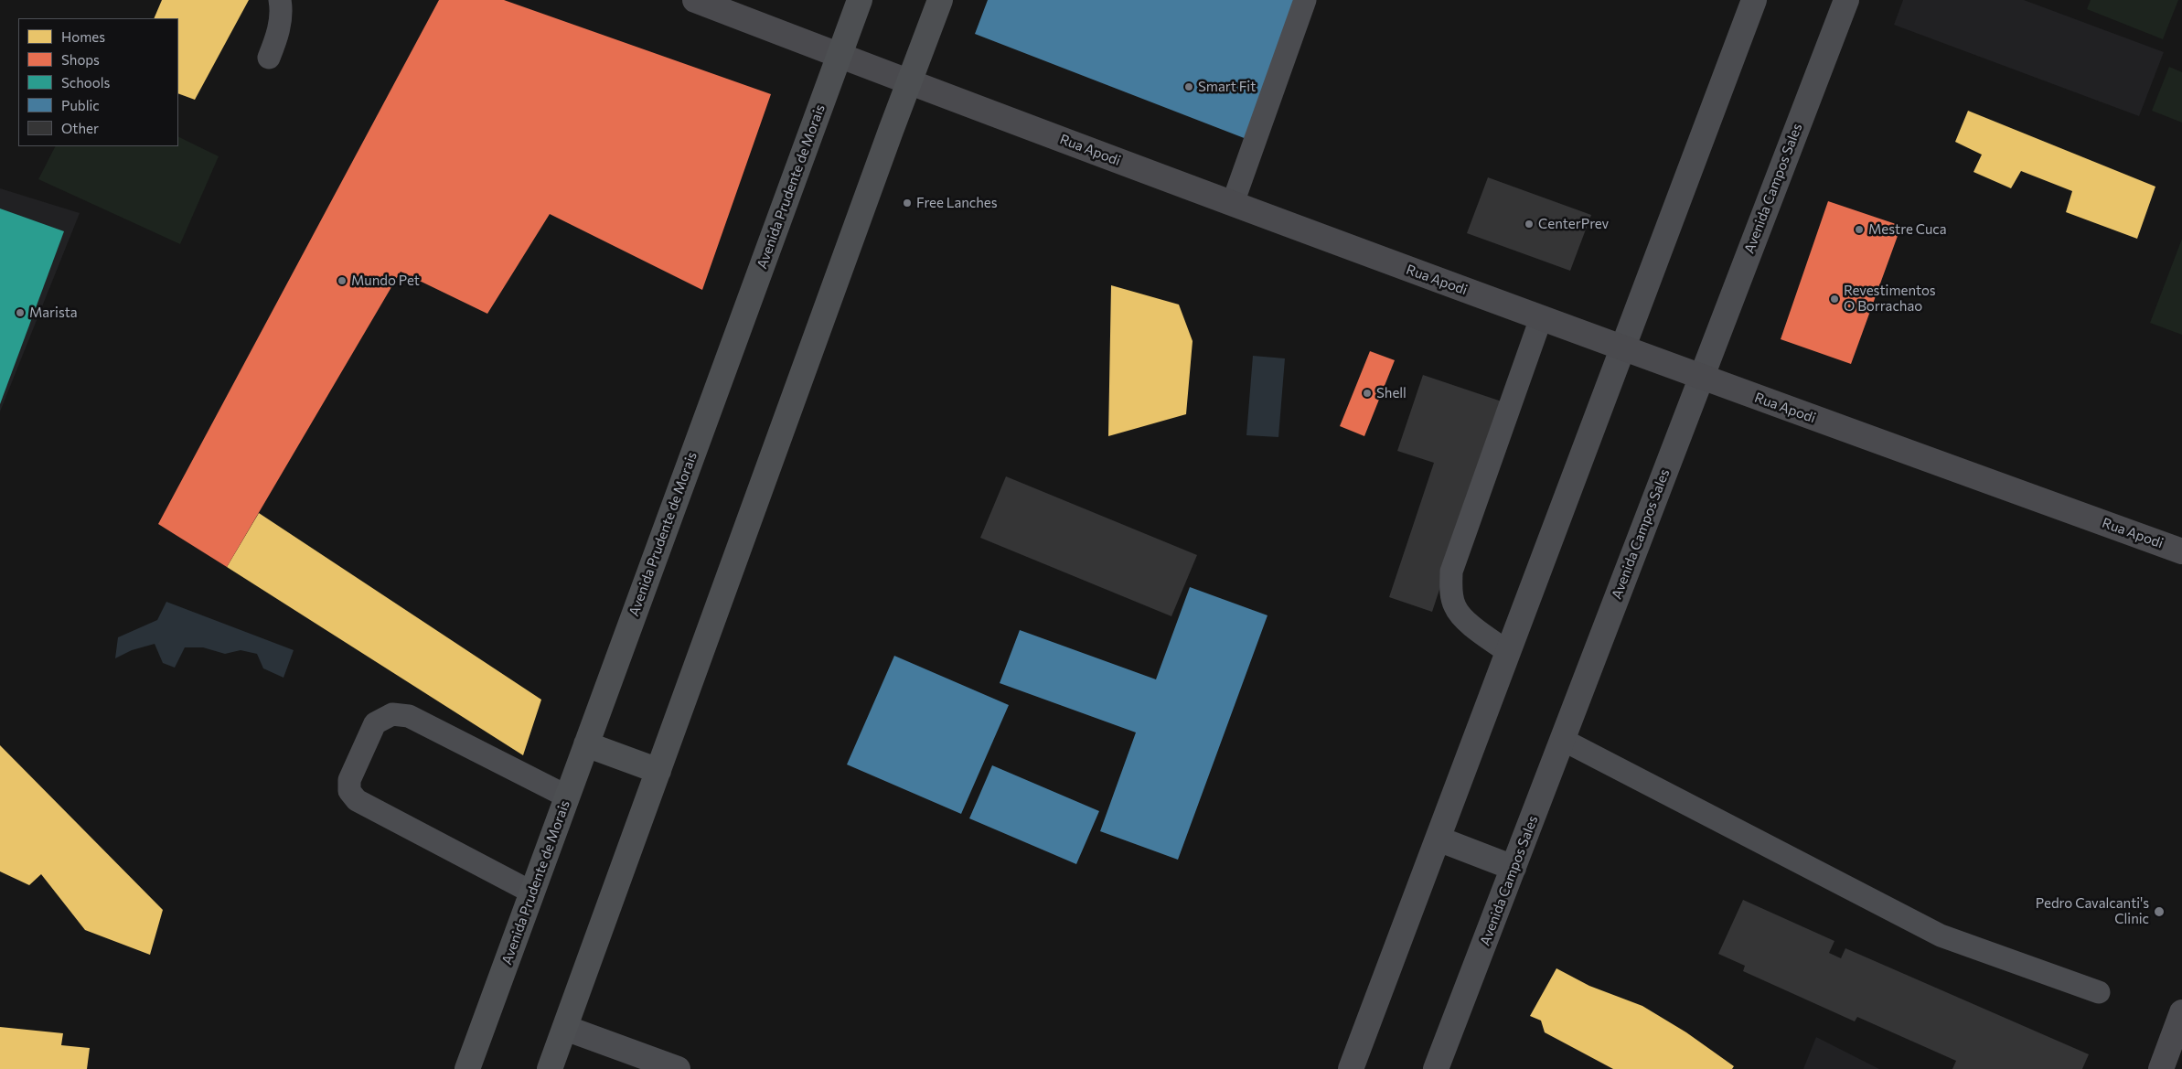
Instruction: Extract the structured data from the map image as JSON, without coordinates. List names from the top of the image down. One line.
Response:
{"streets":{"main road":["Rua Apodi","Avenida Prudente de Morais"],"street":["Avenida Campos Sales"]},"crossings":[["Rua Apodi","Avenida Prudente de Morais"],["Rua Apodi","Avenida Campos Sales"]],"places":["Smart Fit","Free Lanches","CenterPrev","Mestre Cuca","Mundo Pet","Revestimentos O Borrachao","Marista","Shell","Pedro Cavalcanti's Clinic"],"legend":["Homes","Shops","Schools","Public","Other"]}
